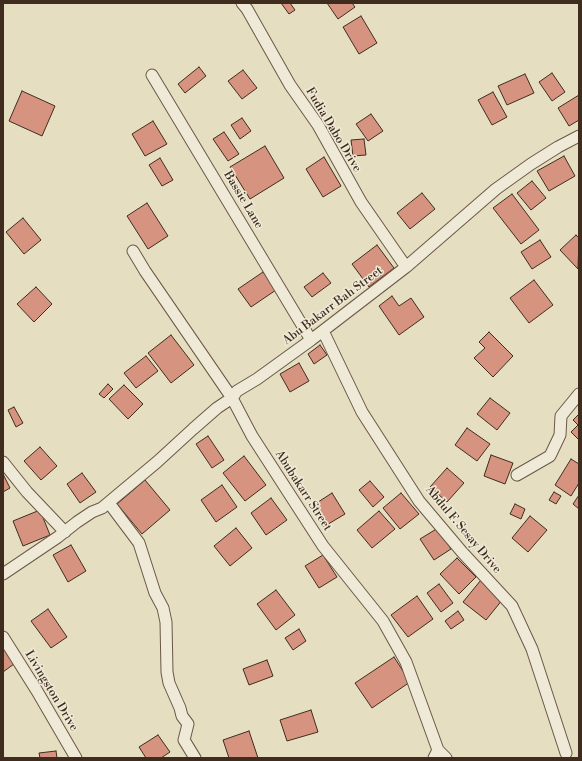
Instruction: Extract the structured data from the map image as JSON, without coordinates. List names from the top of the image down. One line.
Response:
{"streets":{"street":["Fudia Dabo Drive","Bassie Lane","Abu Bakarr Bah Street","Abubakarr Street","Abdul F. Sesay Drive","Livingston Drive"]},"crossings":[["Fudia Dabo Drive","Abu Bakarr Bah Street"],["Bassie Lane","Abu Bakarr Bah Street"],["Abu Bakarr Bah Street","Abubakarr Street"],["Abu Bakarr Bah Street","Abdul F. Sesay Drive"]]}
